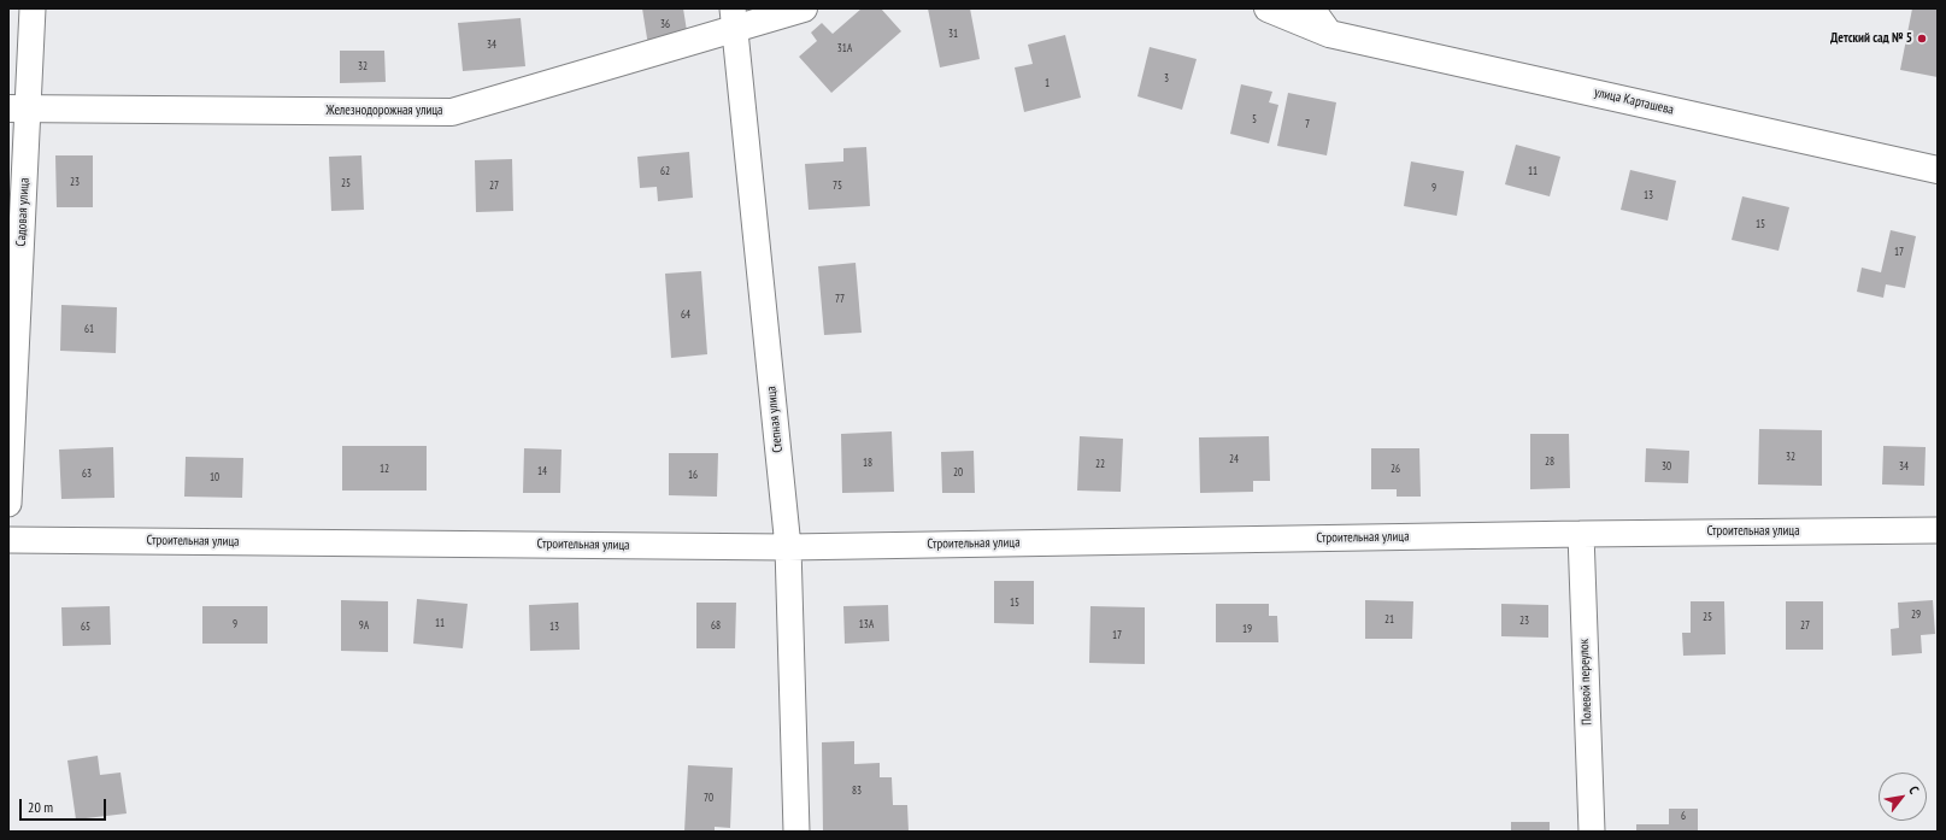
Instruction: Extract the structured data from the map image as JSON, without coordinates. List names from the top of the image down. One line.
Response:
{"streets":{"street":["улица Карташева","Железнодорожная улица","Садовая улица","Степная улица","Строительная улица","Полевой переулок"]},"crossings":[["Железнодорожная улица","Садовая улица"],["Железнодорожная улица","Степная улица"],["Степная улица","Строительная улица"],["Строительная улица","Полевой переулок"]],"places":["Детский сад № 5"],"house_numbers":["36","31","34","31А","32","3","1","5","7","62","11","23","25","27","75","9","13","15","17","77","64","61","32","24","28","18","22","30","34","12","26","14","20","63","16","10","15","29","25","21","23","11","9","13А","9А","68","27","65","13","19","17","83","70","6"],"scale_bar":"20 m","north":"top right"}
